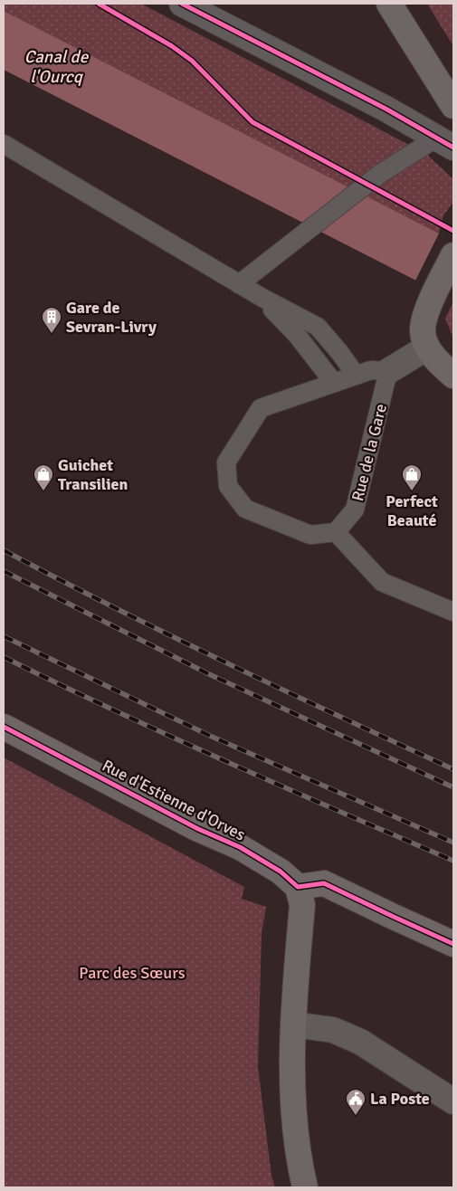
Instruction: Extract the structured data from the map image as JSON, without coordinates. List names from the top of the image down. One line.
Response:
{"streets":{"street":["Rue d'Estienne d'Orves"],"lane":["Rue de la Gare"]},"water":["Canal de l'Ourcq"],"parks":["Parc des Sœurs"],"places":{"building":["Gare de Sevran-Livry"],"shop":["Guichet Transilien","Perfect Beauté"],"public building":["La Poste"]}}
